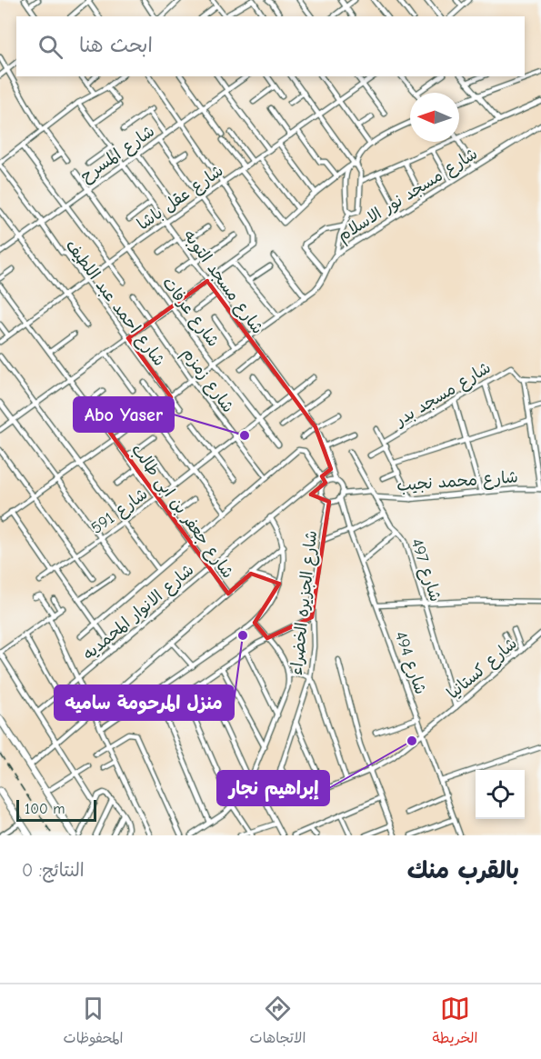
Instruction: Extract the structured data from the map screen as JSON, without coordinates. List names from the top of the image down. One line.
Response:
{"streets":{"street":["شارع المسرح","شارع مسجد نور الاسلام","شارع عقل باشا","شارع مسجد التوبه","شارع احمد عبد اللطيف","شارع عرفات","شارع زمزم","شارع مسجد بدر","شارع محمد نجيب","شارع 591","شارع جعفر بن ابى طالب","شارع 497","شارع الجزيره الخضراء","شارع الانوار المحمديه","شارع 494","شارع كستانيا"]},"crossings":[["شارع المسرح","شارع مسجد التوبه"],["شارع المسرح","شارع احمد عبد اللطيف"],["شارع المسرح","شارع عرفات"],["شارع مسجد نور الاسلام","شارع مسجد التوبه"],["شارع مسجد نور الاسلام","شارع احمد عبد اللطيف"],["شارع مسجد نور الاسلام","شارع عرفات"],["شارع مسجد نور الاسلام","شارع زمزم"],["شارع مسجد نور الاسلام","شارع جعفر بن ابى طالب"],["شارع عقل باشا","شارع مسجد التوبه"],["شارع عقل باشا","شارع احمد عبد اللطيف"],["شارع عقل باشا","شارع عرفات"],["شارع عقل باشا","شارع جعفر بن ابى طالب"],["شارع مسجد التوبه","شارع 591"],["شارع مسجد التوبه","شارع الجزيره الخضراء"],["شارع مسجد التوبه","شارع الانوار المحمديه"],["شارع مسجد التوبه","شارع 494"],["شارع عرفات","شارع 591"],["شارع زمزم","شارع 591"],["شارع محمد نجيب","شارع 497"],["شارع 591","شارع جعفر بن ابى طالب"],["شارع جعفر بن ابى طالب","شارع الانوار المحمديه"],["شارع 497","شارع كستانيا"],["شارع الجزيره الخضراء","شارع 494"],["شارع الجزيره الخضراء","شارع كستانيا"],["شارع 494","شارع كستانيا"]],"places":["Abo Yaser","منزل المرحومة ساميه","إبراهيم نجار"],"scale_bar":"100 m","north":"left","page":{"search":"ابحث هنا","scale":"100 m","heading":["بالقرب منك","النتائج: 0"],"nav":["الخريطة","الاتجاهات","المحفوظات"]}}
